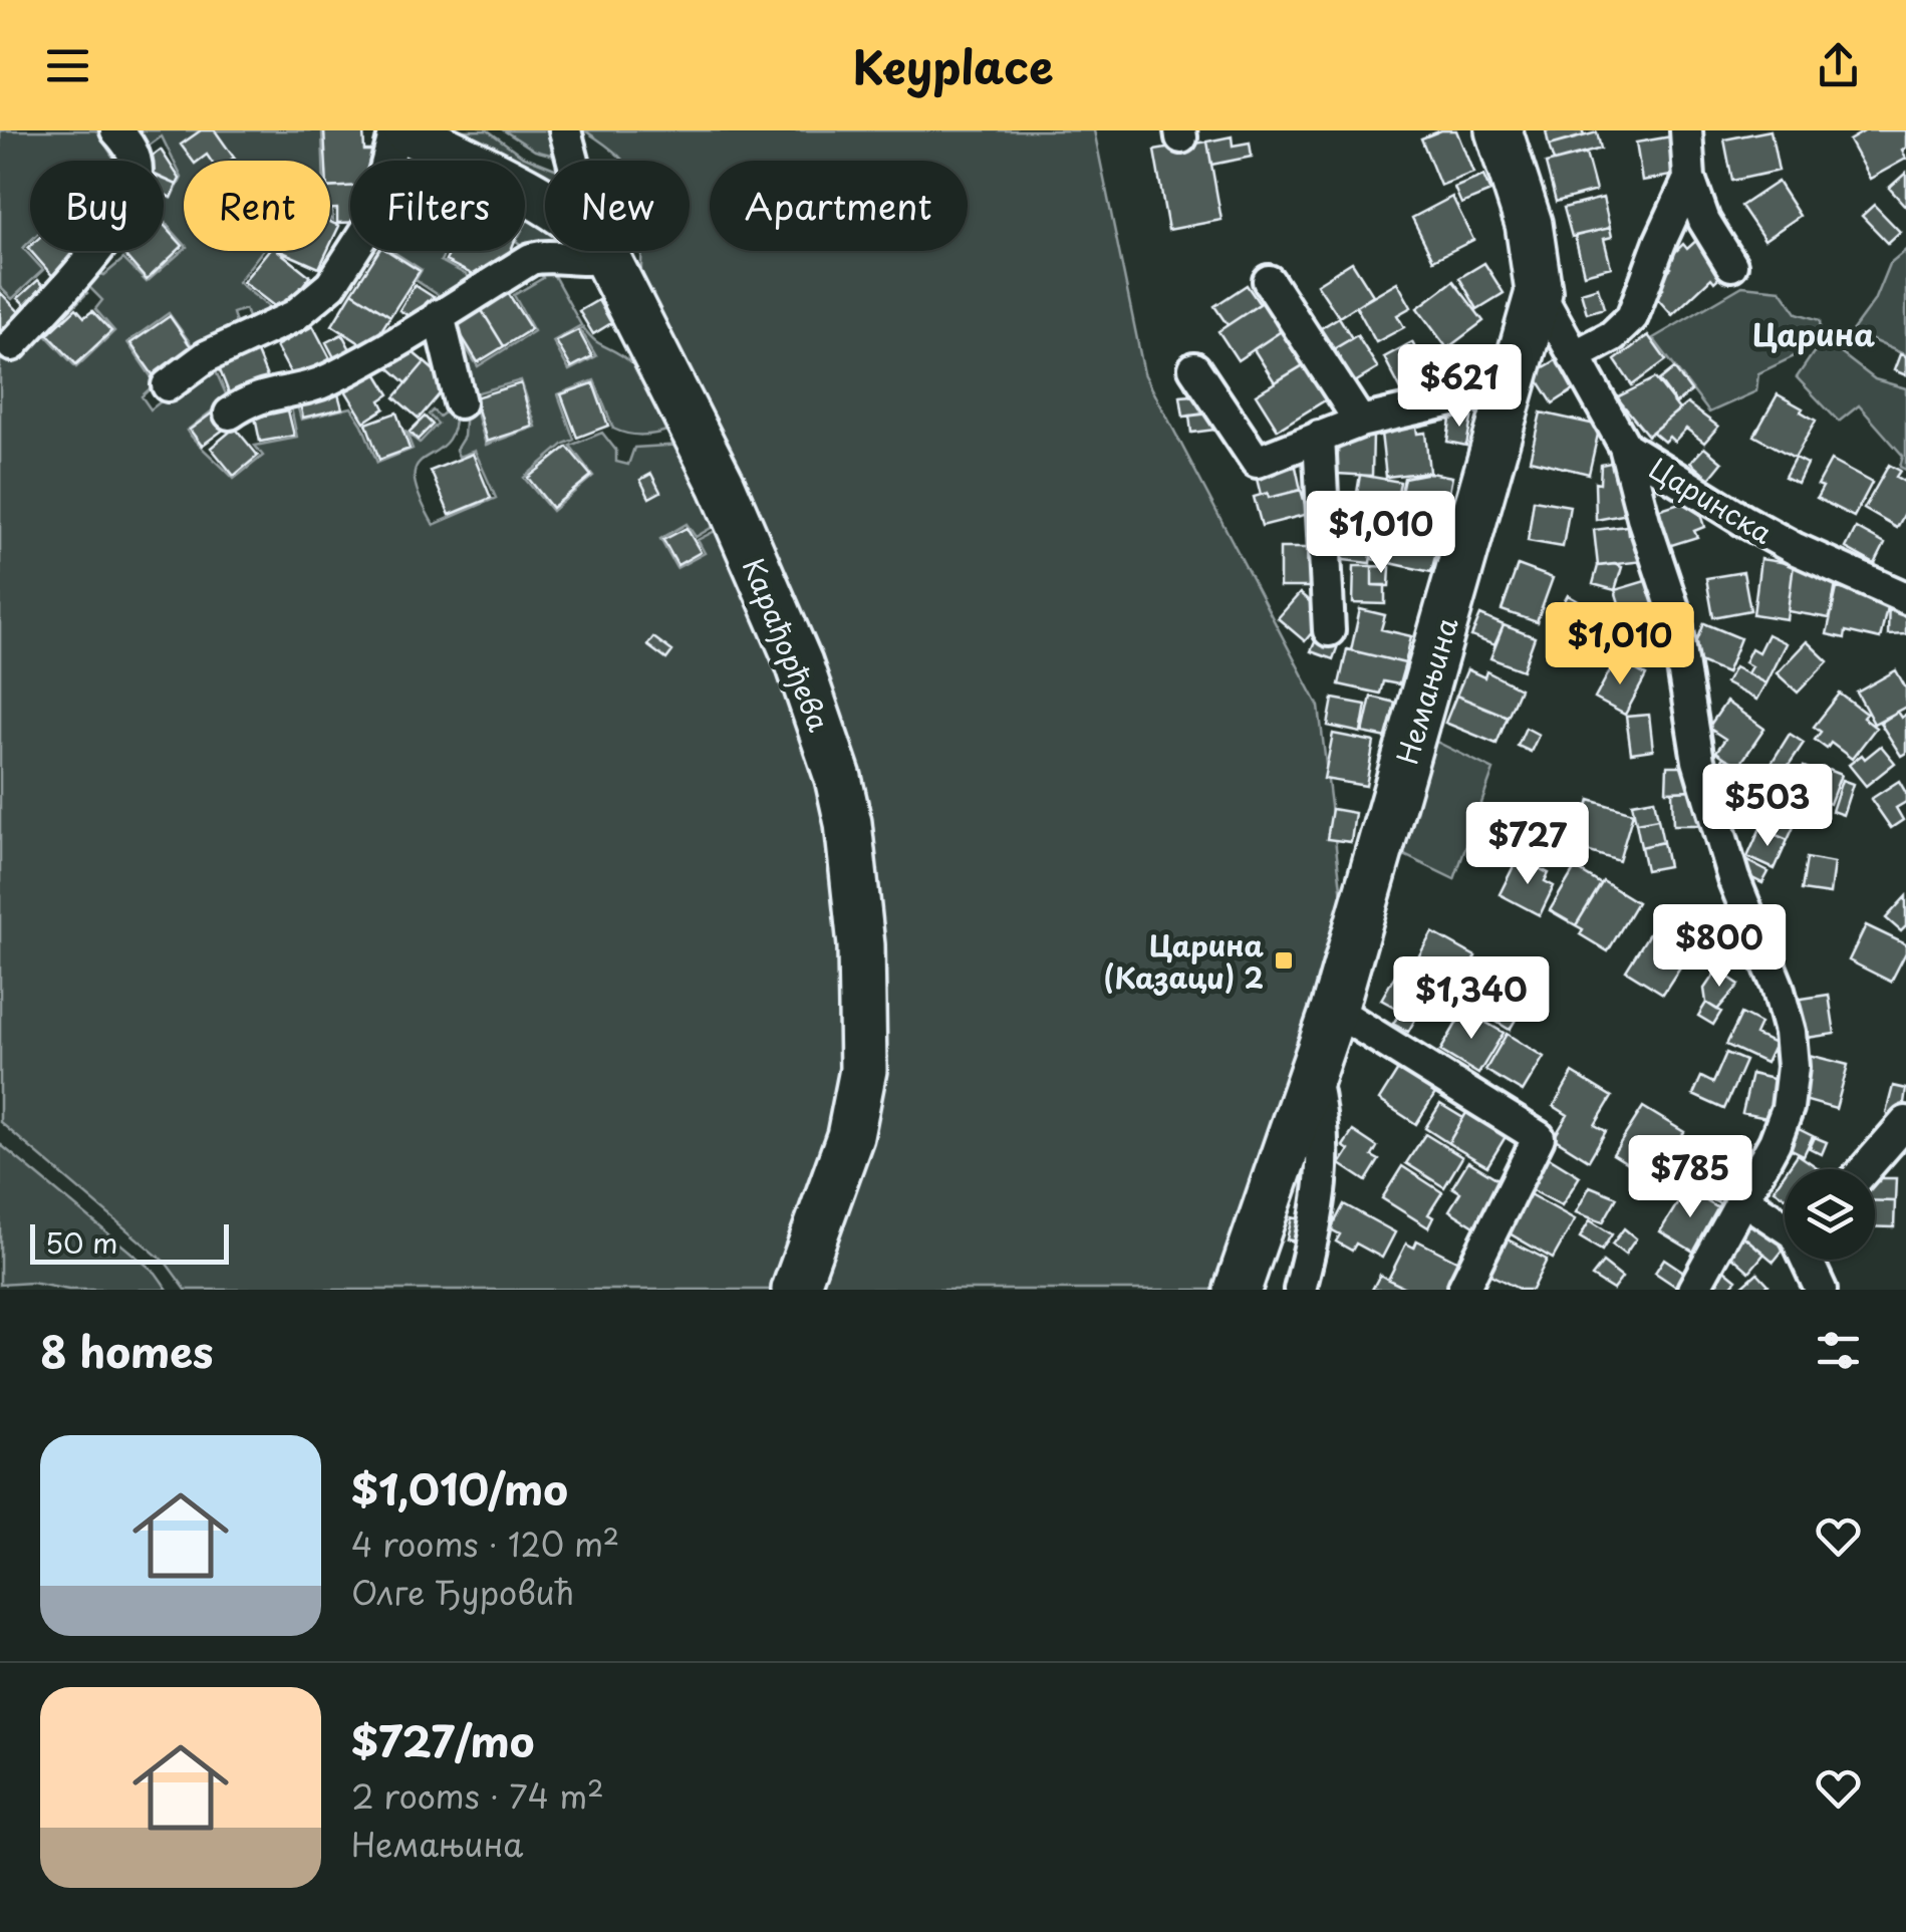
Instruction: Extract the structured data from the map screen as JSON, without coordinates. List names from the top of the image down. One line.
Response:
{"streets":{"street":["Царинска","Карађорђева","Немањина"]},"crossings":[["Царинска","Немањина"]],"districts":["Царина"],"places":{"transit":["Царина (Казаци) 2"]},"scale_bar":"50 m","page":{"header":"Keyplace","chip":["Buy","Rent","Filters","New","Apartment"],"price":["$621","$1,010","$1,010","$503","$727","$800","$1,340","$785"],"scale":"50 m","heading":"8 homes","list":[{"name":"$1,010/mo","note":"4 rooms · 120 m² · Олге Ђуровић"},{"name":"$727/mo","note":"2 rooms · 74 m² · Немањина"}]}}
